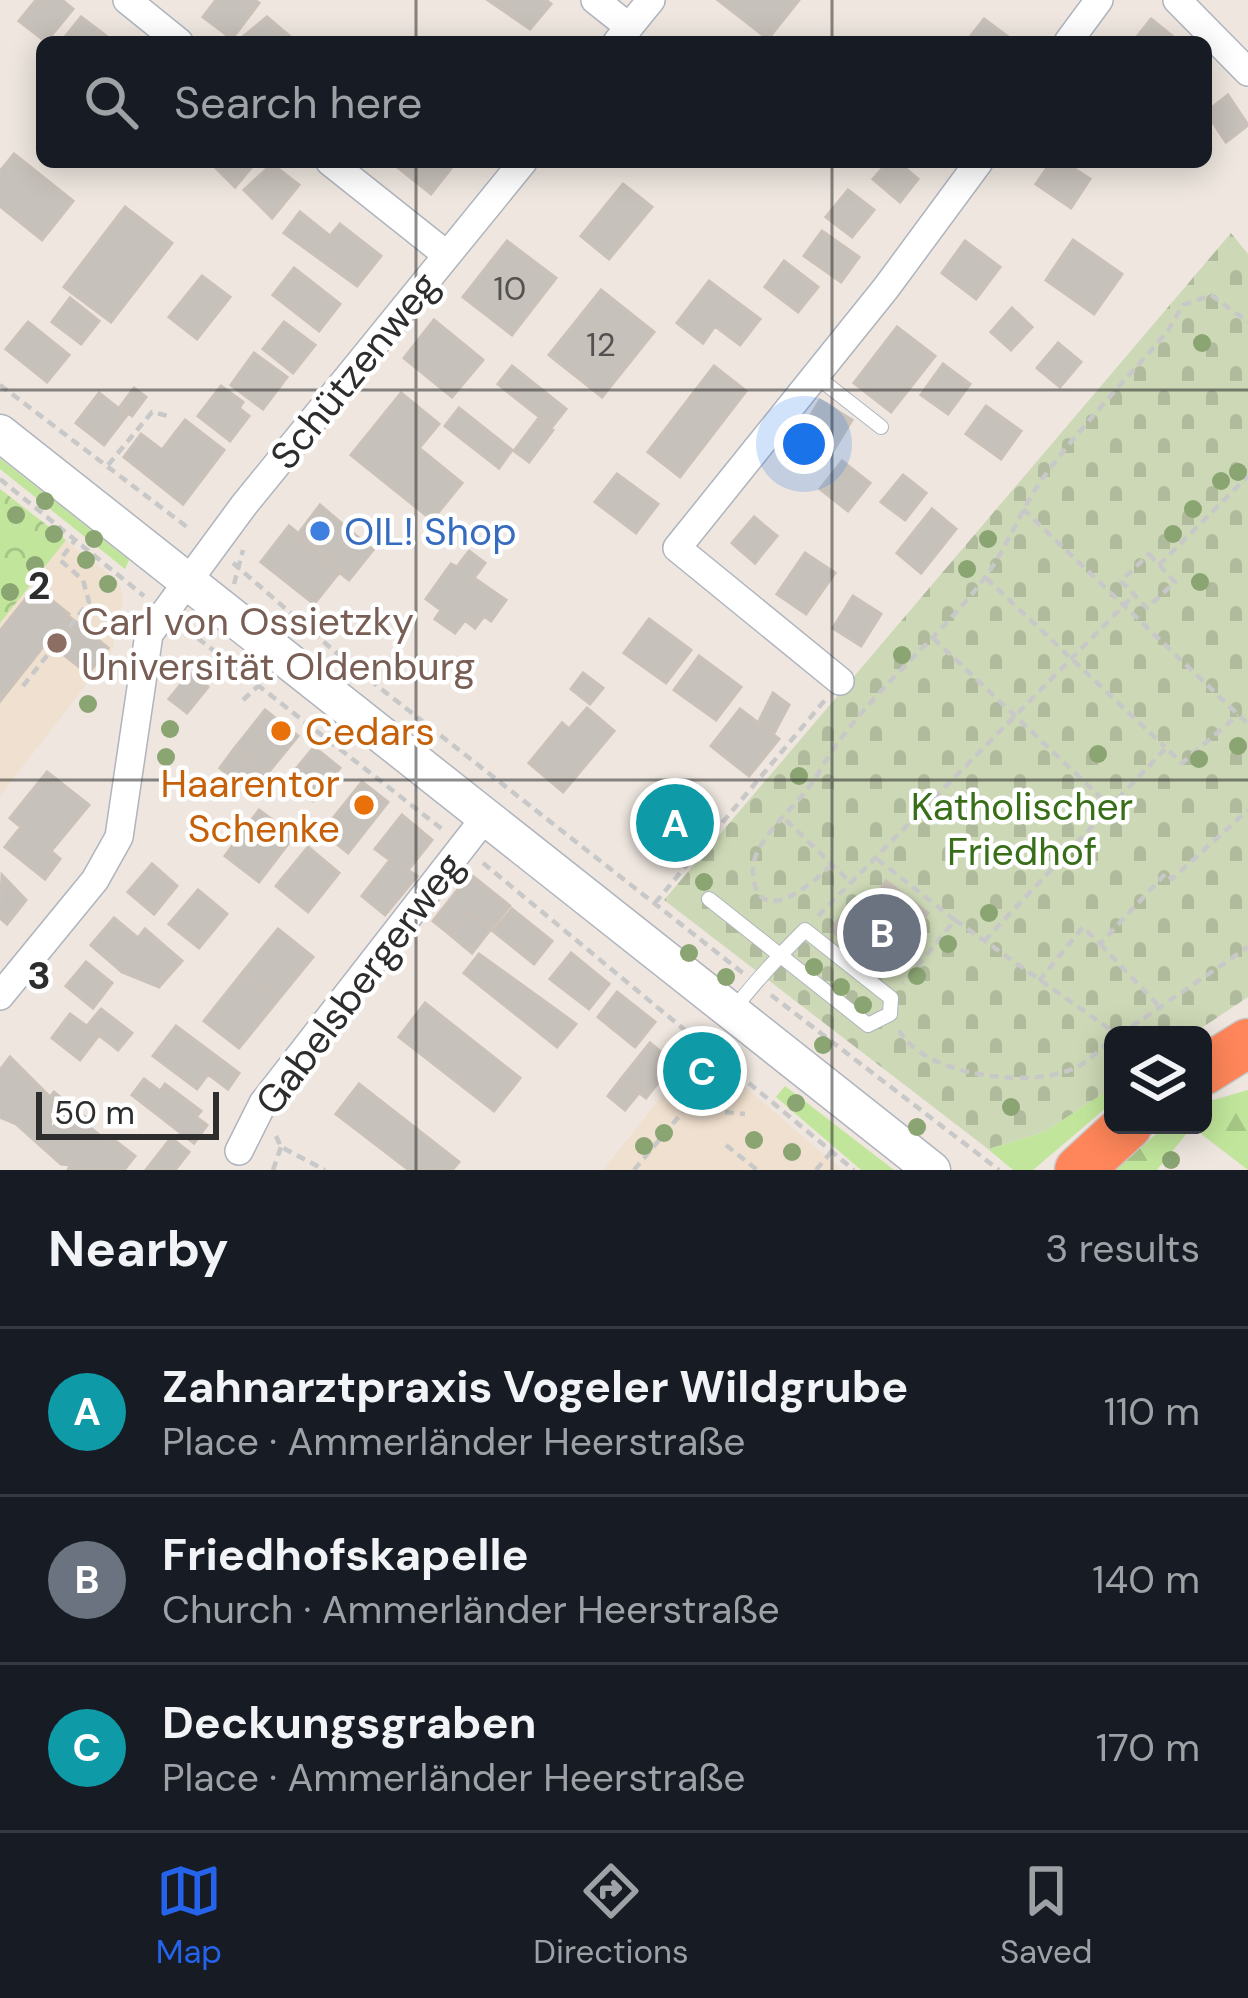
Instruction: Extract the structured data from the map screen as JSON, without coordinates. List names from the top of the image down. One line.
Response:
{"streets":{"street":["Schützenweg","Gabelsbergerweg"]},"parks":["Katholischer Friedhof"],"places":["OIL! Shop","Carl von Ossietzky Universität Oldenburg","Cedars","Haarentor Schenke"],"house_numbers":["10","12"],"scale_bar":"50 m","page":{"search":"Search here","pins":["A","B","C"],"scale":"50 m","heading":["Nearby","3 results"],"list":[{"mark":"A","name":"Zahnarztpraxis Vogeler Wildgrube","note":"Place · Ammerländer Heerstraße","value":"110 m"},{"mark":"B","name":"Friedhofskapelle","note":"Church · Ammerländer Heerstraße","value":"140 m"},{"mark":"C","name":"Deckungsgraben","note":"Place · Ammerländer Heerstraße","value":"170 m"}],"nav":["Map","Directions","Saved"]},"grid":{"rows":["2","3"]}}
